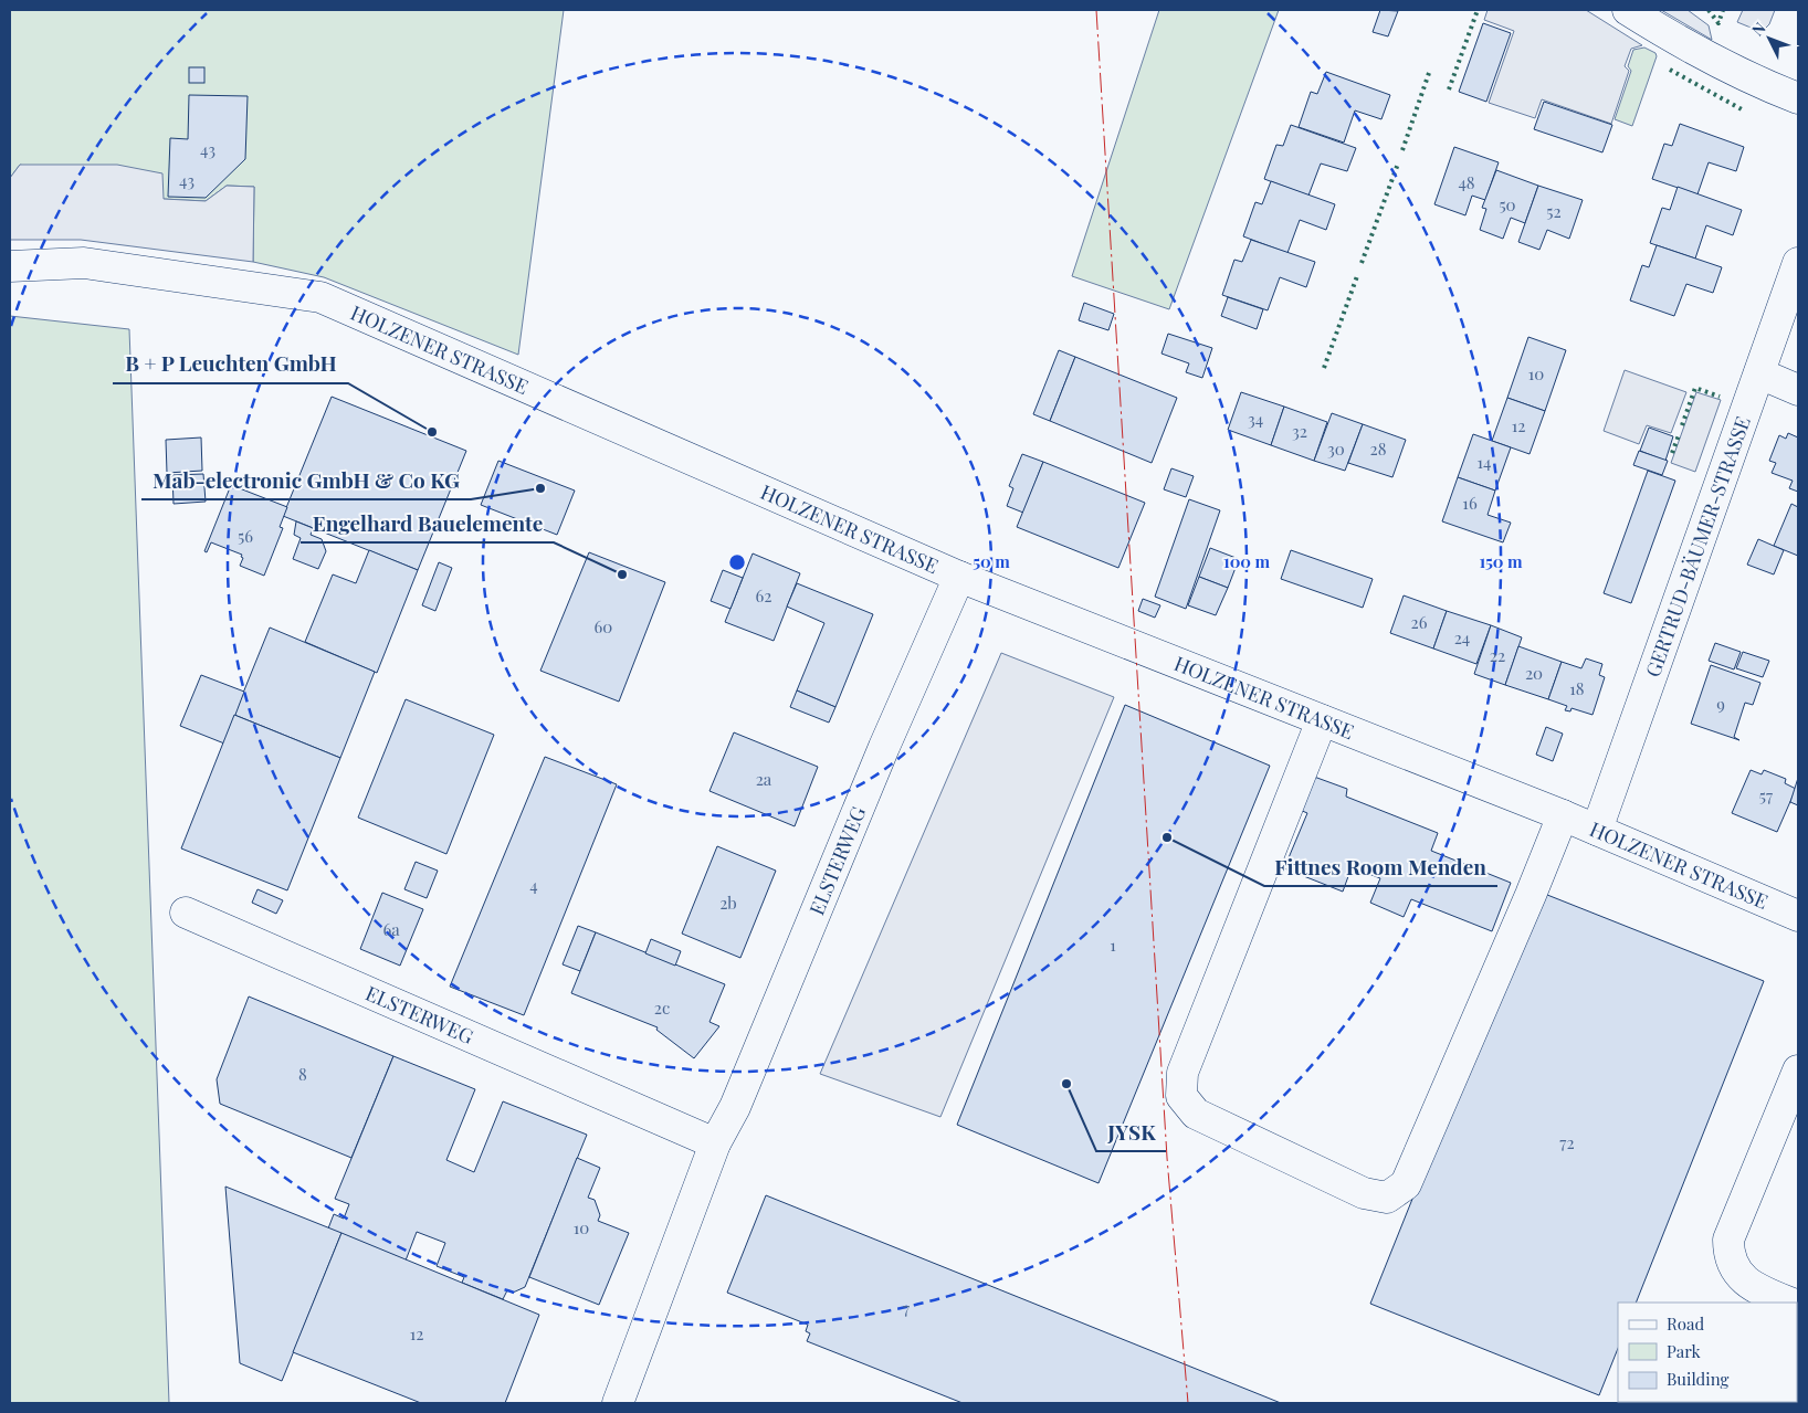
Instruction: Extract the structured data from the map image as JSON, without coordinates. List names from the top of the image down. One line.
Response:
{"streets":{"street":["HOLZENER STRASSE","GERTRUD-BÄUMER-STRASSE","ELSTERWEG"]},"crossings":[["HOLZENER STRASSE","GERTRUD-BÄUMER-STRASSE"],["HOLZENER STRASSE","ELSTERWEG"]],"places":["B + P Leuchten GmbH","Mab-electronic GmbH & Co KG","Engelhard Bauelemente","Fittnes Room Menden","JYSK"],"house_numbers":["43","43","48","50","52","10","34","12","32","30","28","14","16","56","62","26","60","24","22","20","18","9","2a","57","4","2b","6a","1","2c","8","72","10","7","12"],"legend":["Road","Park","Building"],"north":"top left","rings":["50 m","100 m","150 m"]}
